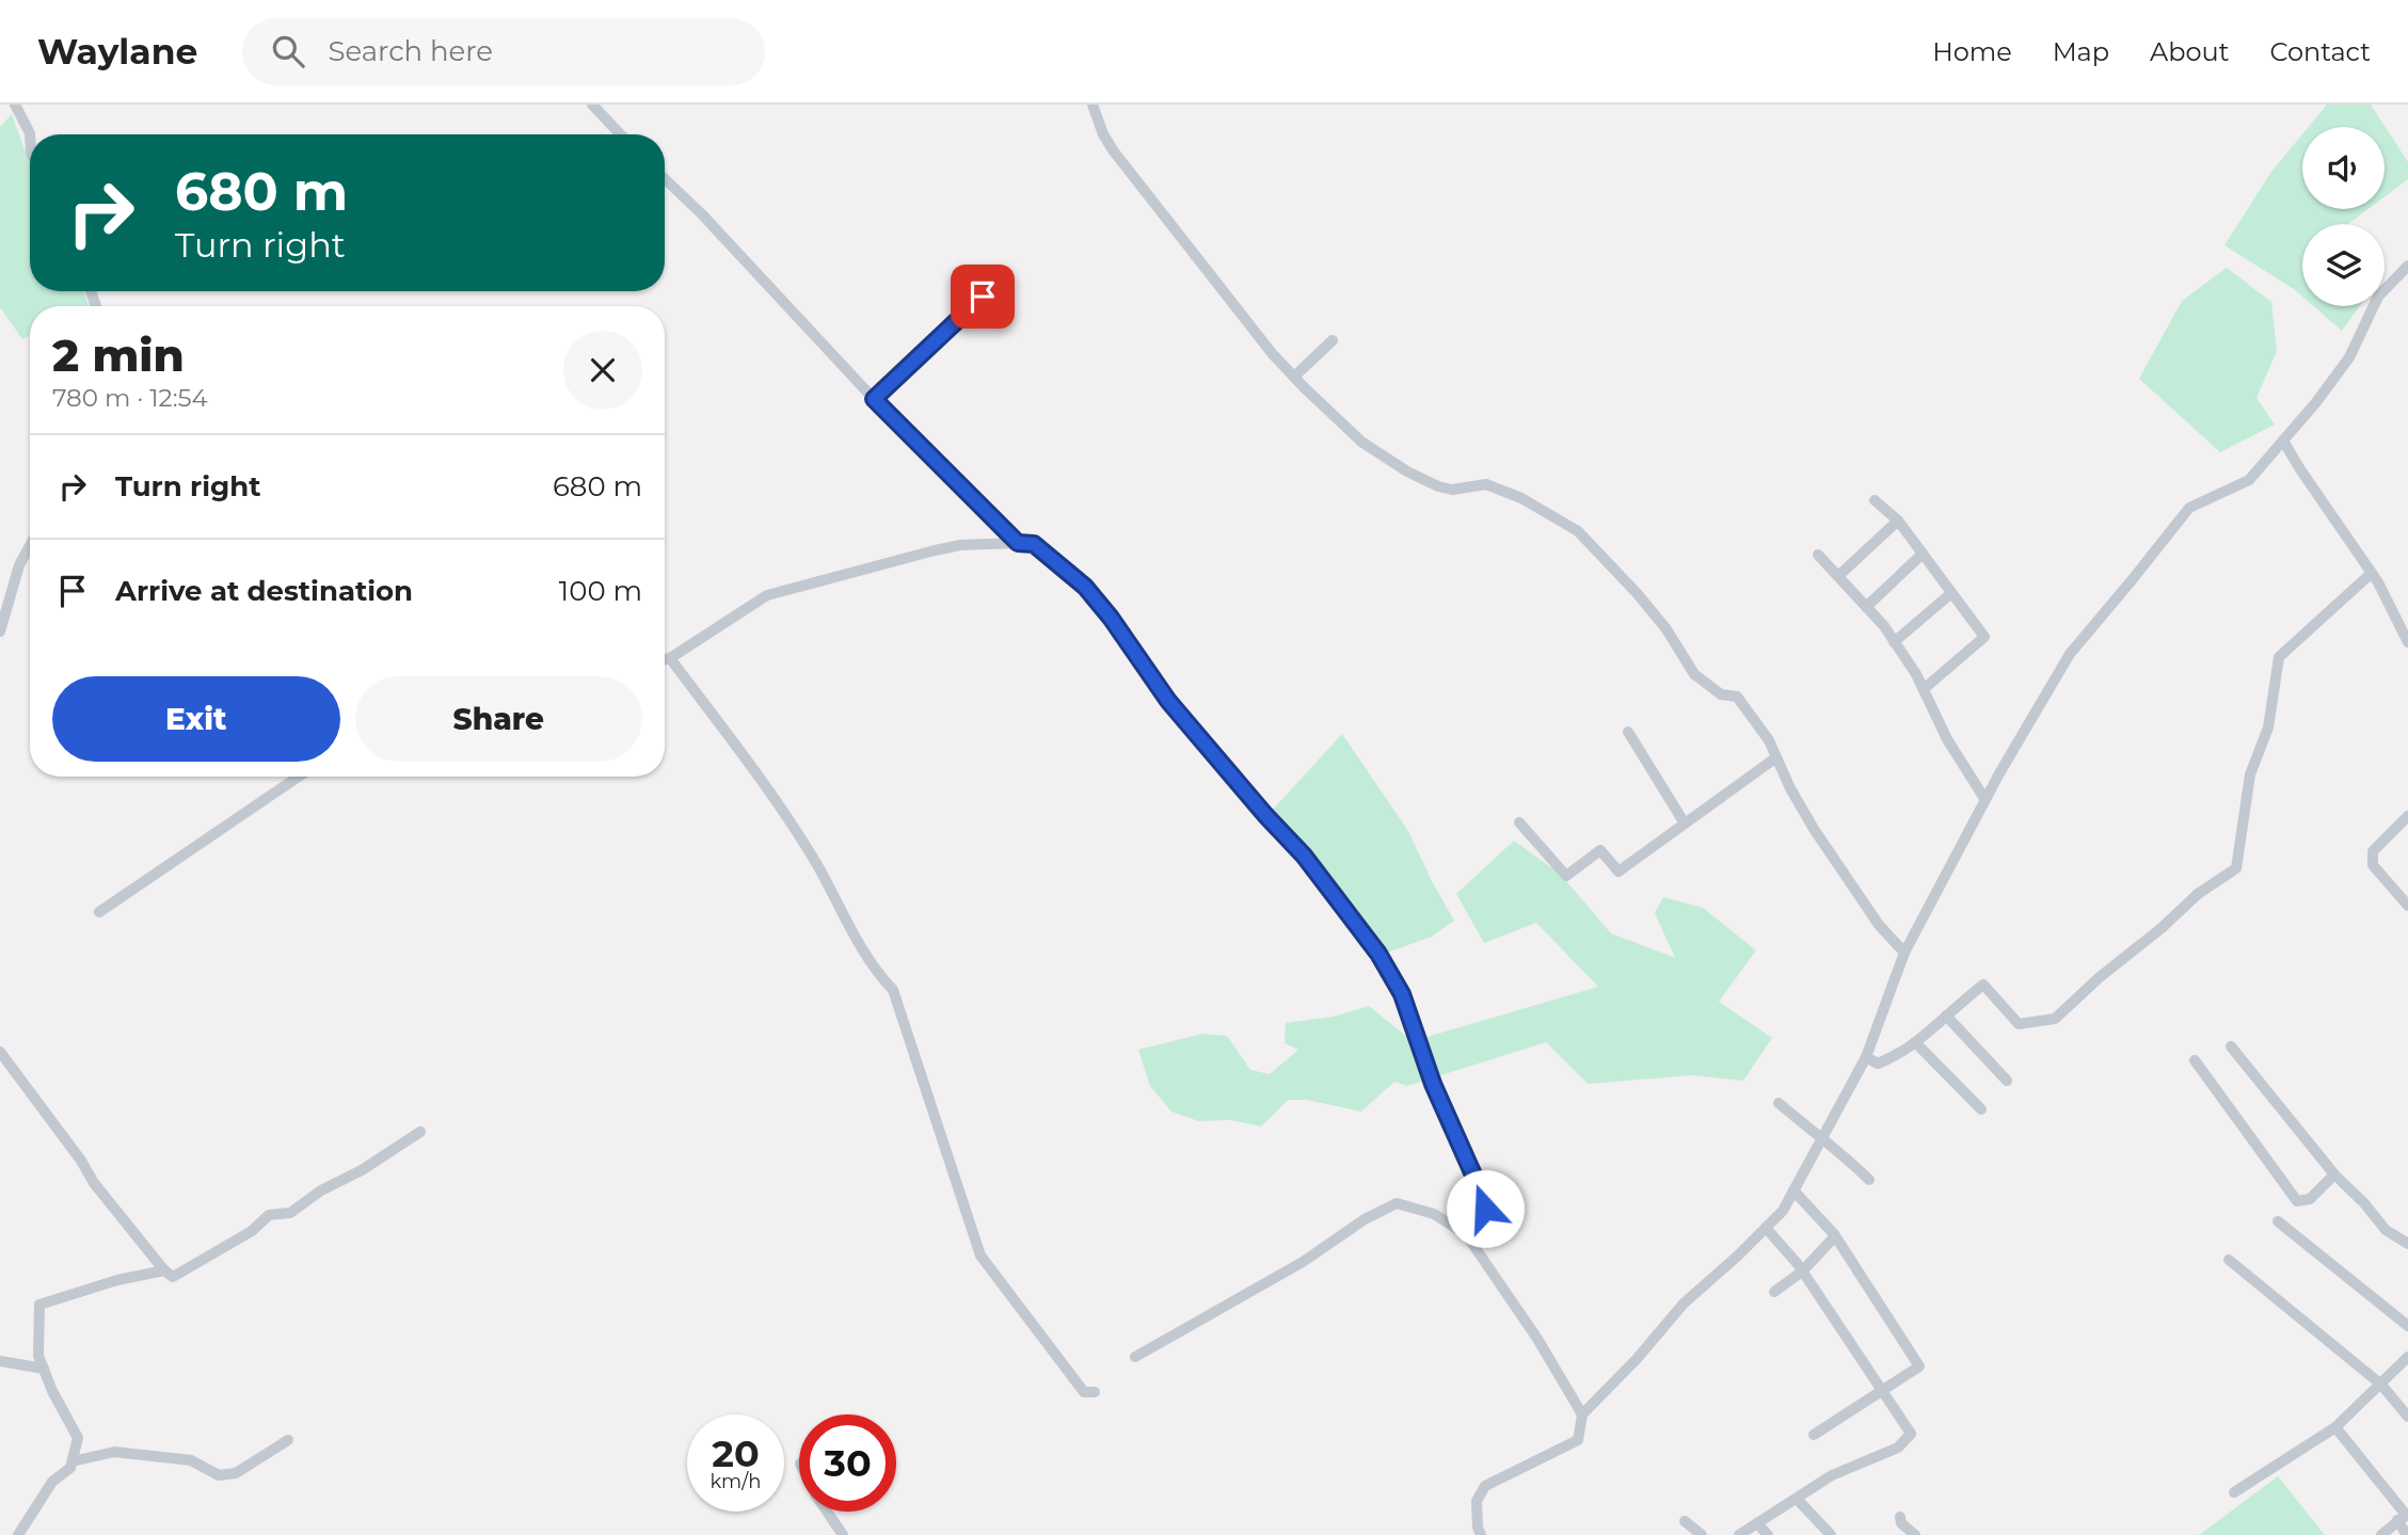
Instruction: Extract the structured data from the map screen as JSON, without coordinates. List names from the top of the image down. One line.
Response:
{"page":{"header":"Waylane","search":"Search here","nav":["Home","Map","About","Contact"],"turn":["680 m","Turn right"],"heading":["2 min","780 m · 12:54"],"list":[{"name":"Turn right","value":"680 m"},{"name":"Arrive at destination","value":"100 m"}],"buttons":["Exit","Share"],"speed":"20 km/h","limit":"30"}}
